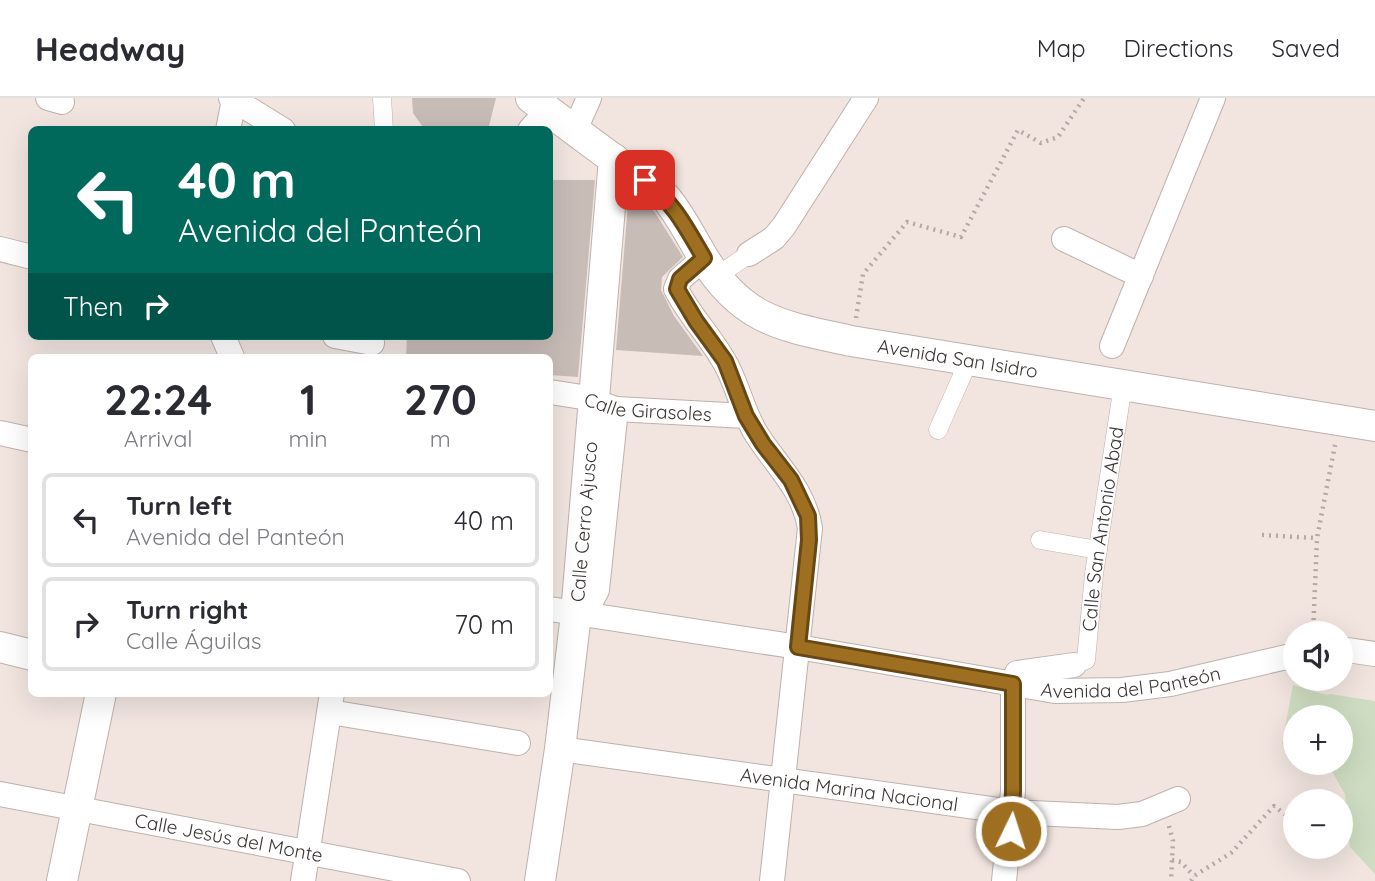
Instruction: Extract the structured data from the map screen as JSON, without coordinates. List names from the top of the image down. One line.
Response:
{"streets":{"street":["Avenida San Isidro","Calle Girasoles","Calle Cerro Ajusco","Calle San Antonio Abad","Avenida del Panteón","Avenida Marina Nacional","Calle Jesús del Monte"]},"crossings":[["Avenida San Isidro","Calle Cerro Ajusco"],["Avenida San Isidro","Calle San Antonio Abad"],["Calle Girasoles","Calle Cerro Ajusco"],["Calle Cerro Ajusco","Avenida del Panteón"],["Calle Cerro Ajusco","Avenida Marina Nacional"]],"page":{"header":"Headway","nav":["Map","Directions","Saved"],"turn":["40 m","Avenida del Panteón"],"then":"Then","eta":["22:24","Arrival","1","min","270","m"],"list":[{"name":"Turn left","note":"Avenida del Panteón","value":"40 m"},{"name":"Turn right","note":"Calle Águilas","value":"70 m"}],"map_buttons":["+","−"]}}
